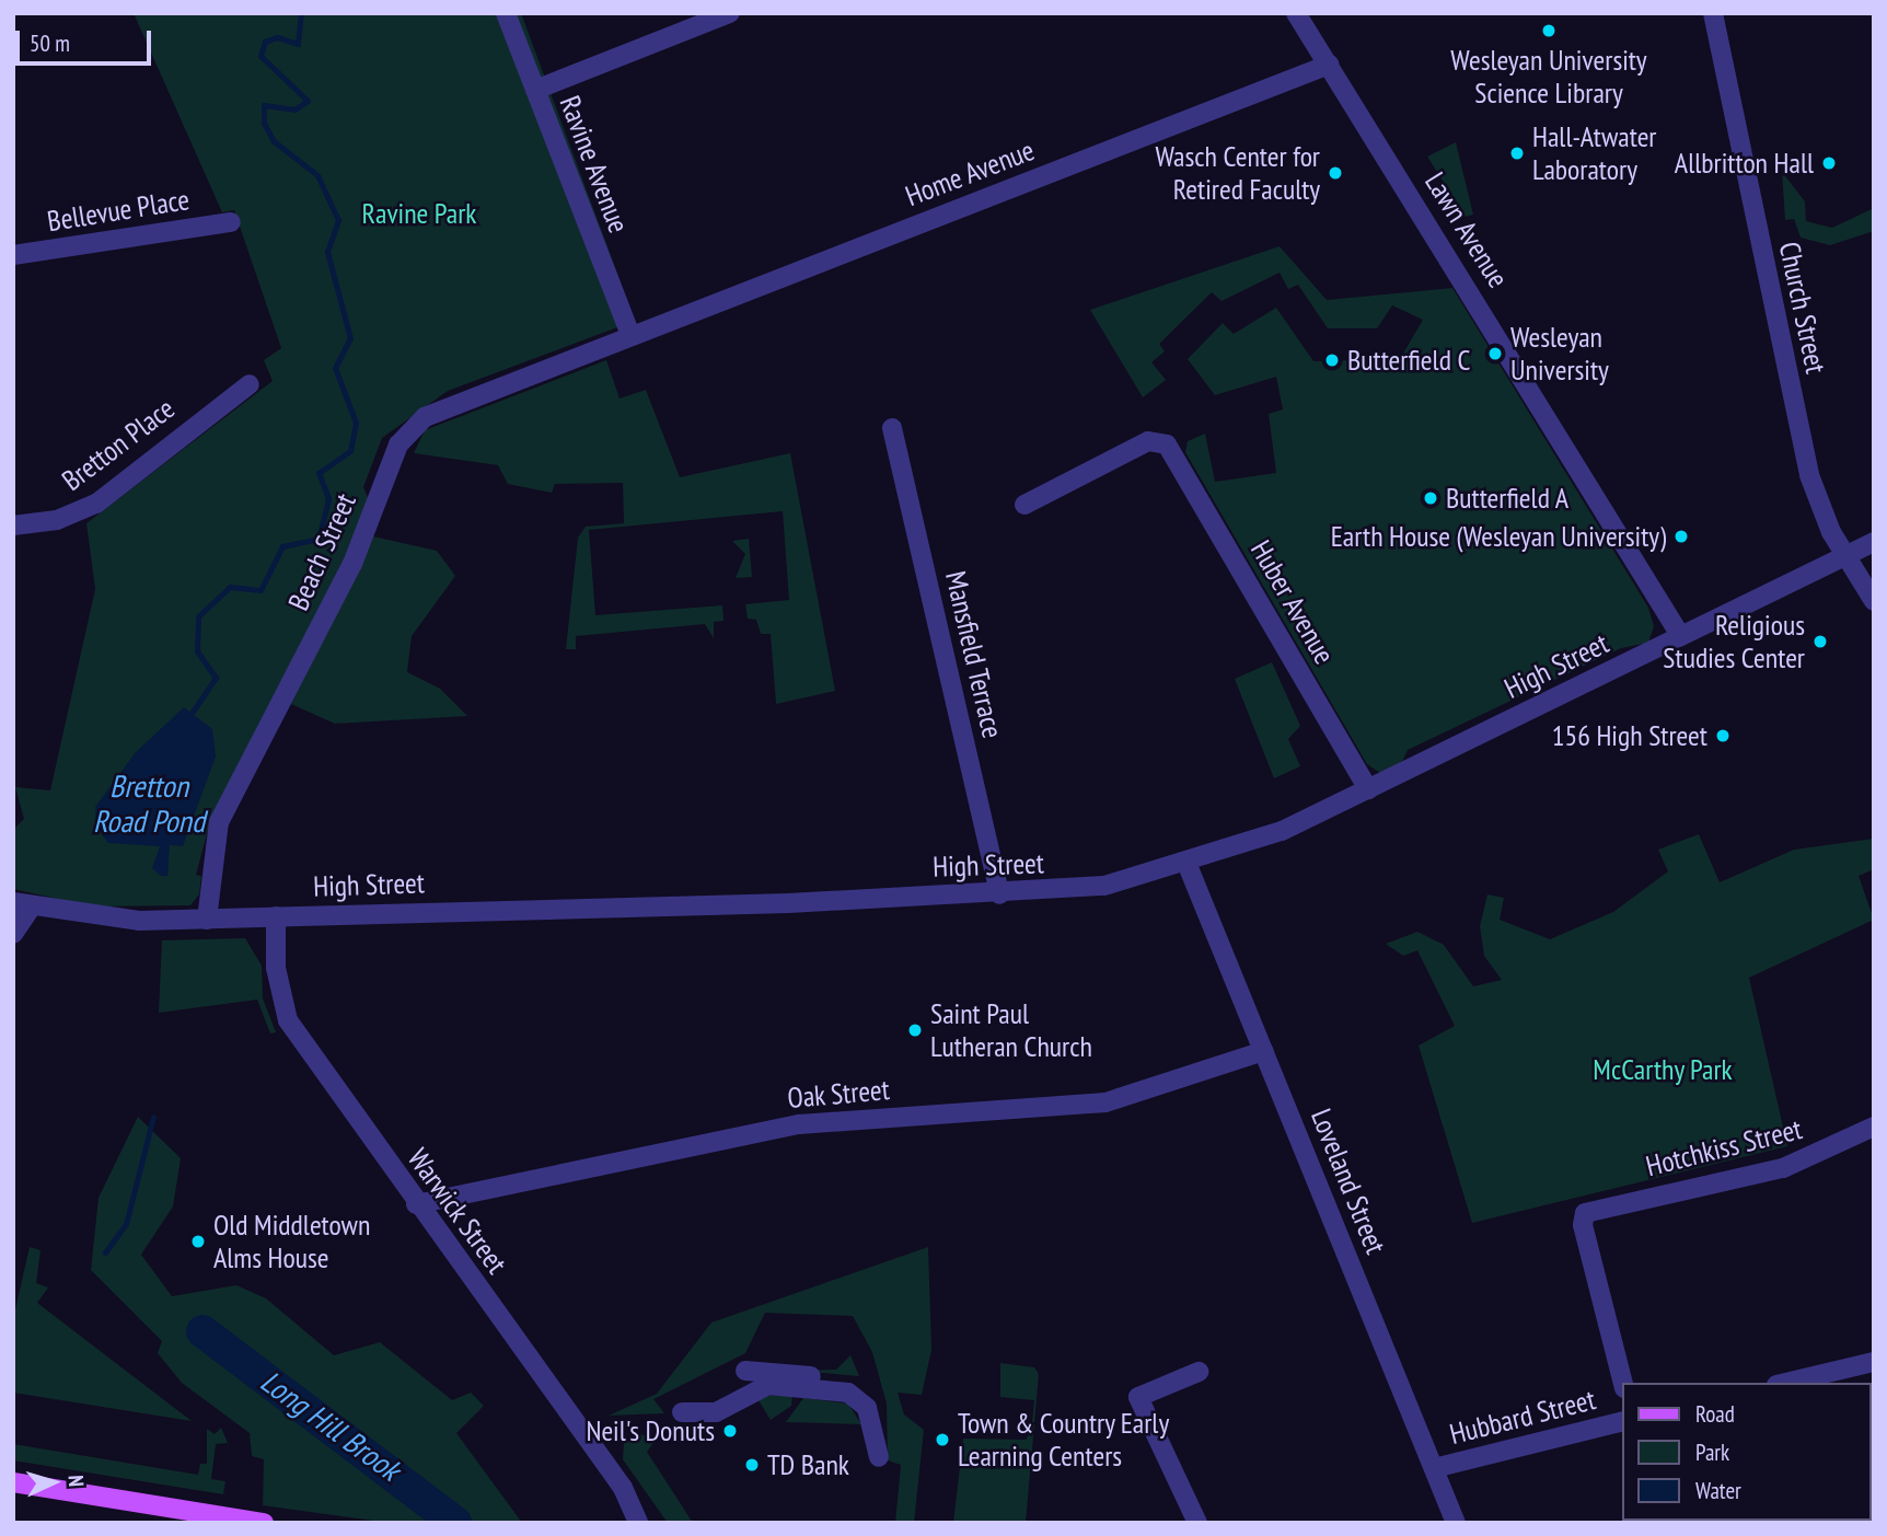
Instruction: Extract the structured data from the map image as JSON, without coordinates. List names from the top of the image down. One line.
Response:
{"streets":{"street":["Ravine Avenue","Home Avenue","Bellevue Place","Lawn Avenue","Church Street","Bretton Place","Beach Street","Huber Avenue","Mansfield Terrace","High Street","Oak Street","Hotchkiss Street","Loveland Street","Warwick Street","Hubbard Street"]},"crossings":[["Ravine Avenue","Home Avenue"],["Ravine Avenue","Beach Street"],["Home Avenue","Lawn Avenue"],["Home Avenue","Beach Street"],["Lawn Avenue","High Street"],["Church Street","High Street"],["Beach Street","High Street"],["Huber Avenue","High Street"],["Mansfield Terrace","High Street"],["High Street","Loveland Street"],["High Street","Warwick Street"],["Oak Street","Loveland Street"],["Oak Street","Warwick Street"],["Loveland Street","Hubbard Street"]],"water":["Bretton Road Pond","Long Hill Brook"],"parks":["Ravine Park","McCarthy Park"],"places":["Wesleyan University Science Library","Hall-Atwater Laboratory","Allbritton Hall","Wasch Center for Retired Faculty","Wesleyan University","Butterfield C","Butterfield A","Earth House (Wesleyan University)","Religious Studies Center","156 High Street","Saint Paul Lutheran Church","Old Middletown Alms House","Neil's Donuts","Town & Country Early Learning Centers","TD Bank"],"legend":["Road","Park","Water"],"scale_bar":"50 m","north":"right"}
